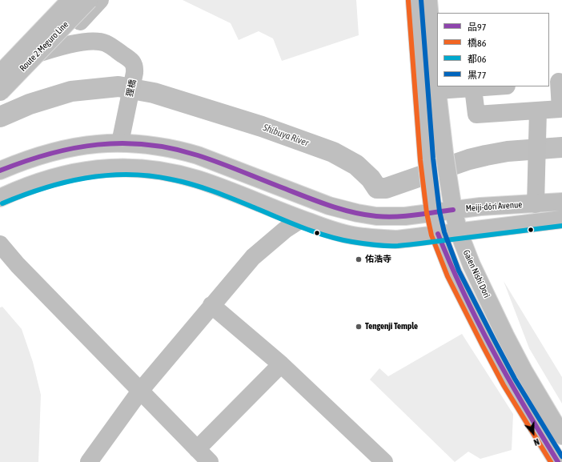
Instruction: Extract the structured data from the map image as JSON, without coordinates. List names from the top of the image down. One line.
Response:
{"streets":{"main road":["Route 2 Meguro Line","狸橋","Meiji-dōri Avenue","Gaien Nishi Dori"]},"crossings":[["狸橋","Meiji-dōri Avenue"],["Meiji-dōri Avenue","Gaien Nishi Dori"]],"water":["Shibuya River"],"places":["佑浩寺","Tengenji Temple"],"lines":["transit line 黒77","transit line 橋86","transit line 品97","transit line 都06"],"legend":["品97","橋86","都06","黒77"],"north":"bottom"}
